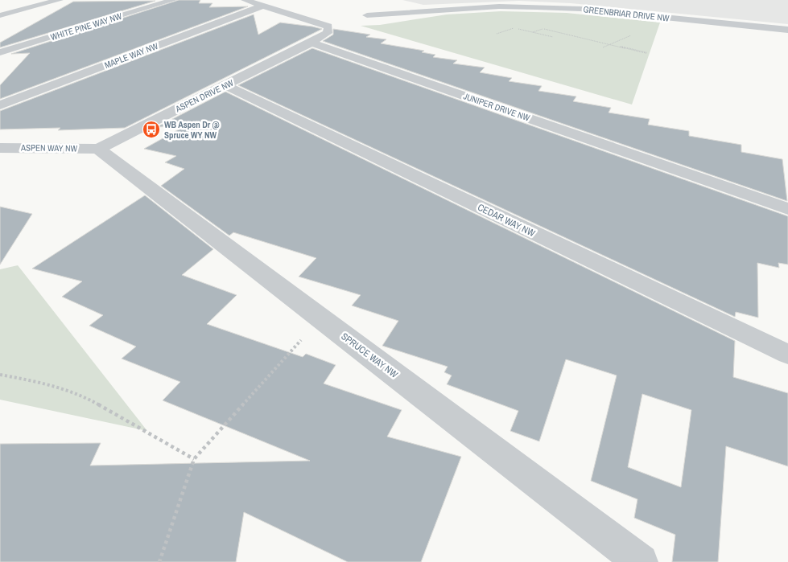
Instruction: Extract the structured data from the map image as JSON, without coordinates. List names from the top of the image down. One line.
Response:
{"streets":{"street":["GREENBRIAR DRIVE NW","WHITE PINE WAY NW","MAPLE WAY NW","ASPEN DRIVE NW","JUNIPER DRIVE NW","ASPEN WAY NW","CEDAR WAY NW","SPRUCE WAY NW"]},"crossings":[["ASPEN DRIVE NW","JUNIPER DRIVE NW"],["ASPEN DRIVE NW","ASPEN WAY NW"],["ASPEN DRIVE NW","CEDAR WAY NW"],["ASPEN DRIVE NW","SPRUCE WAY NW"],["ASPEN WAY NW","SPRUCE WAY NW"]],"places":{"bus stop":["WB Aspen Dr @ Spruce WY NW"]}}
